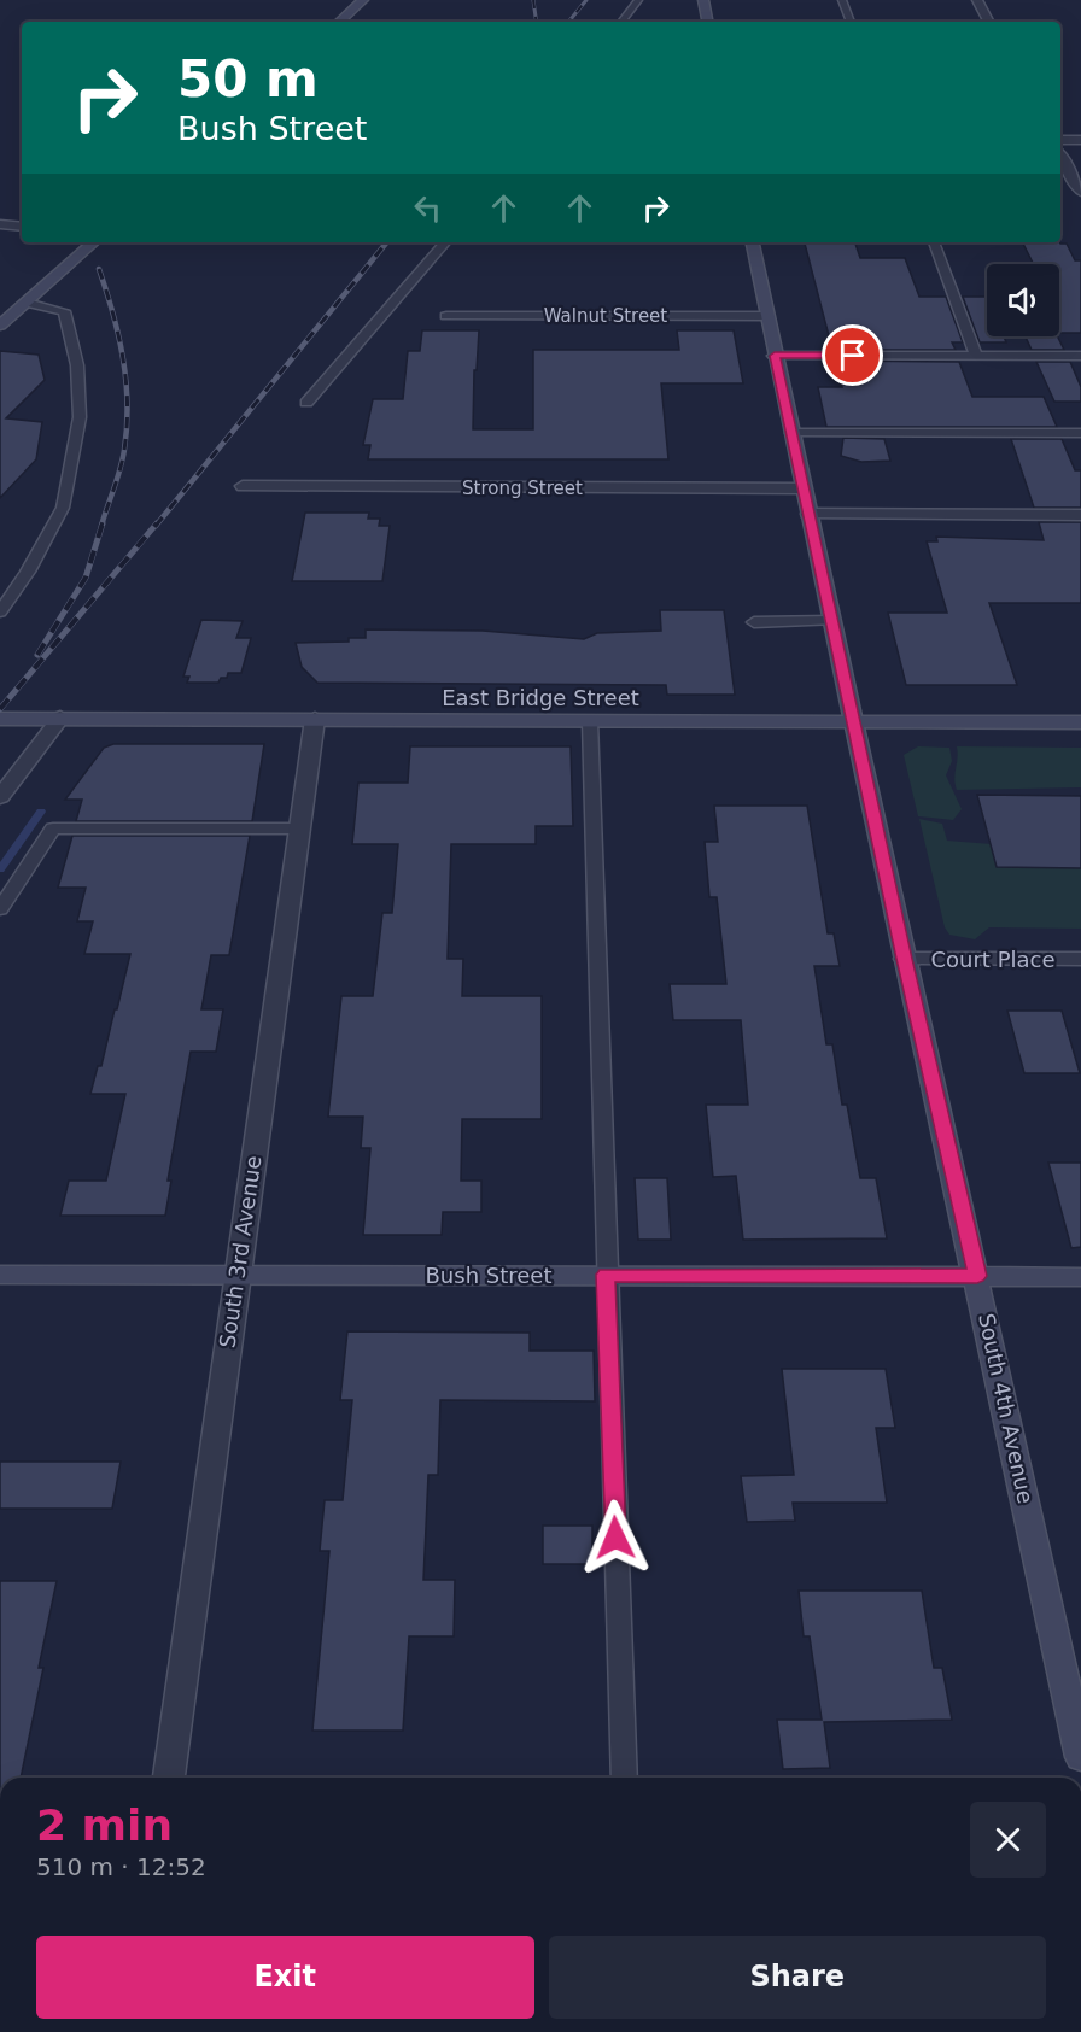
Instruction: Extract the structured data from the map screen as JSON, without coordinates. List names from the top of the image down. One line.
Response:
{"streets":{"street":["Walnut Street","Strong Street","East Bridge Street","Court Place","South 3rd Avenue","Bush Street","South 4th Avenue"]},"crossings":[["Walnut Street","South 4th Avenue"],["Strong Street","South 4th Avenue"],["East Bridge Street","South 3rd Avenue"],["East Bridge Street","South 4th Avenue"],["Court Place","South 4th Avenue"],["South 3rd Avenue","Bush Street"],["Bush Street","South 4th Avenue"]],"page":{"turn":["50 m","Bush Street"],"heading":["2 min","510 m · 12:52"],"buttons":["Exit","Share"]}}
